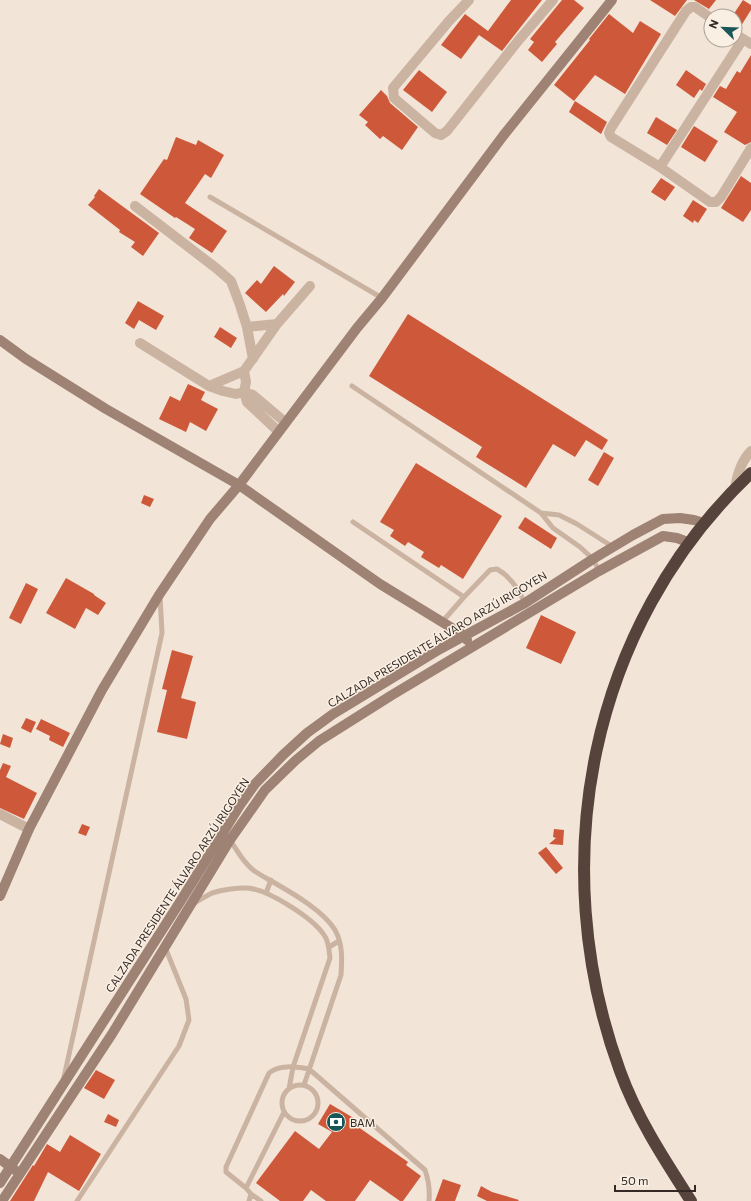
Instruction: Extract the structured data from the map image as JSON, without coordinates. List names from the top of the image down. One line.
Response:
{"streets":{"main road":["CALZADA PRESIDENTE ÁLVARO ARZÚ IRIGOYEN"]},"places":{"bank":["BAM"]},"scale_bar":"50 m","north":"top left"}
